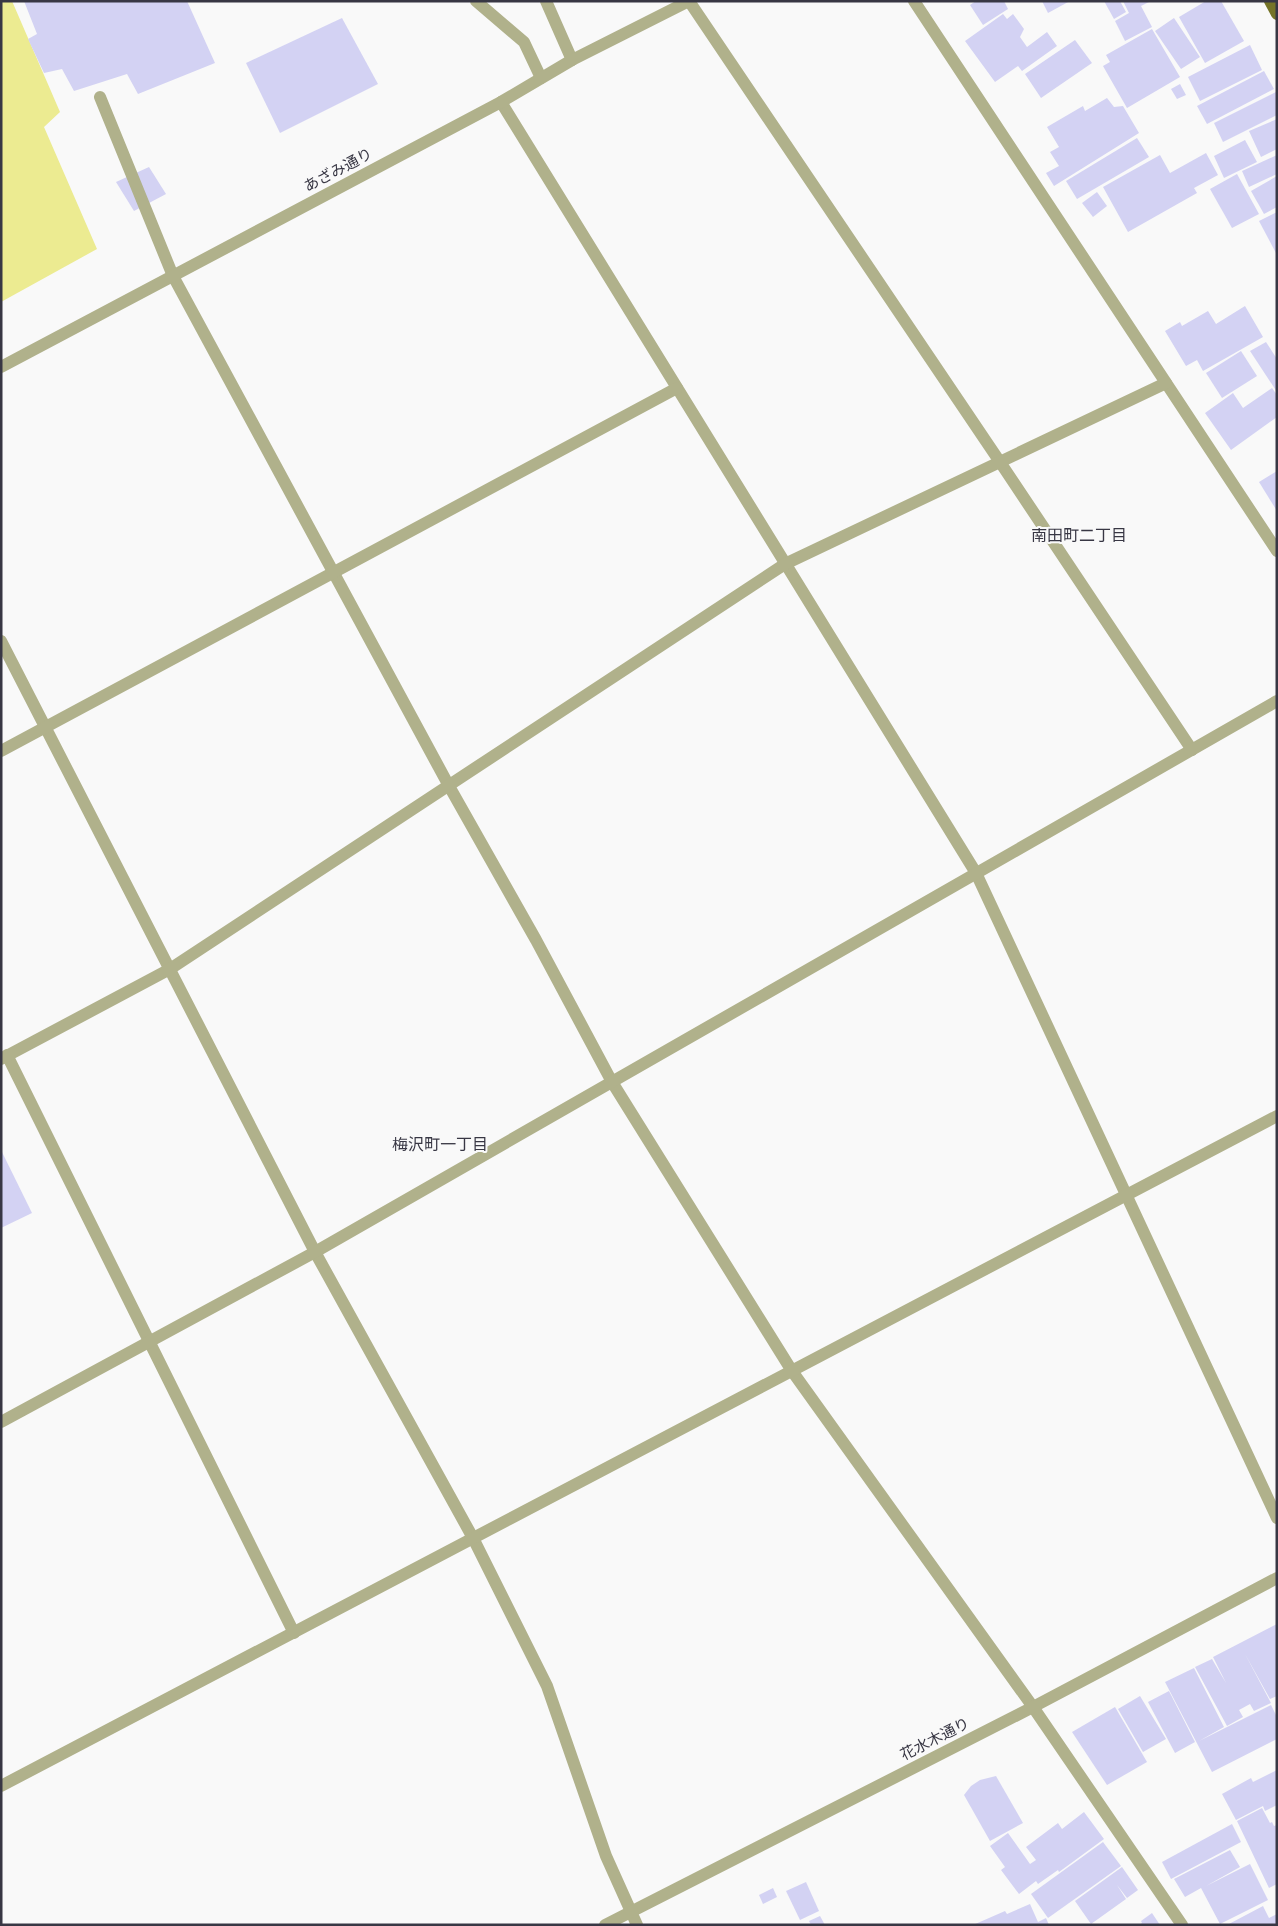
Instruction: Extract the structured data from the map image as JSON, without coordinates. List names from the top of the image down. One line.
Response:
{"streets":{"street":["あざみ通り","花水木通り"]},"districts":["南田町二丁目","梅沢町一丁目"]}
